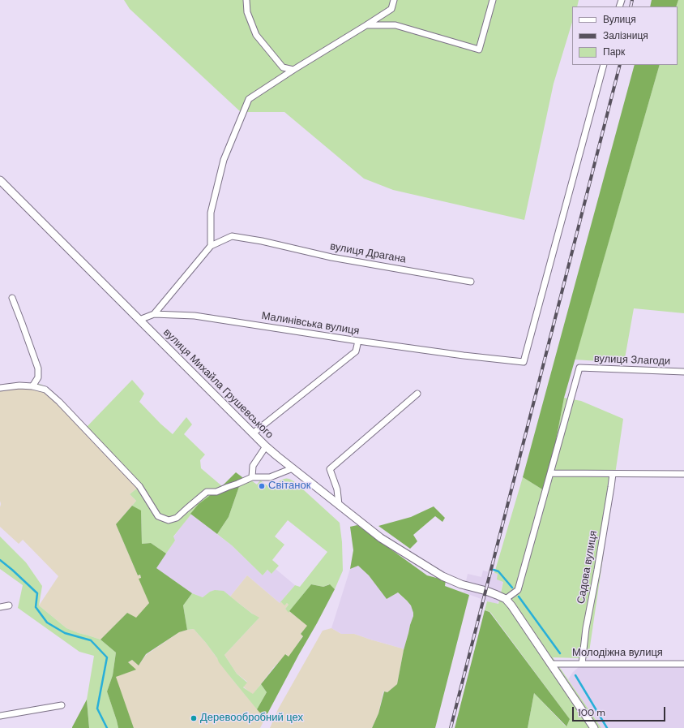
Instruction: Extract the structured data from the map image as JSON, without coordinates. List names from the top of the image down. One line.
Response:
{"streets":{"street":["вулиця Драгана","Малинівська вулиця","вулиця Злагоди","вулиця Михайла Грушевського","Садова вулиця","Молодіжна вулиця"]},"crossings":[["Садова вулиця","Молодіжна вулиця"]],"places":["Світанок","Деревообробний цех"],"legend":["Вулиця","Залізниця","Парк"],"scale_bar":"100 m"}
